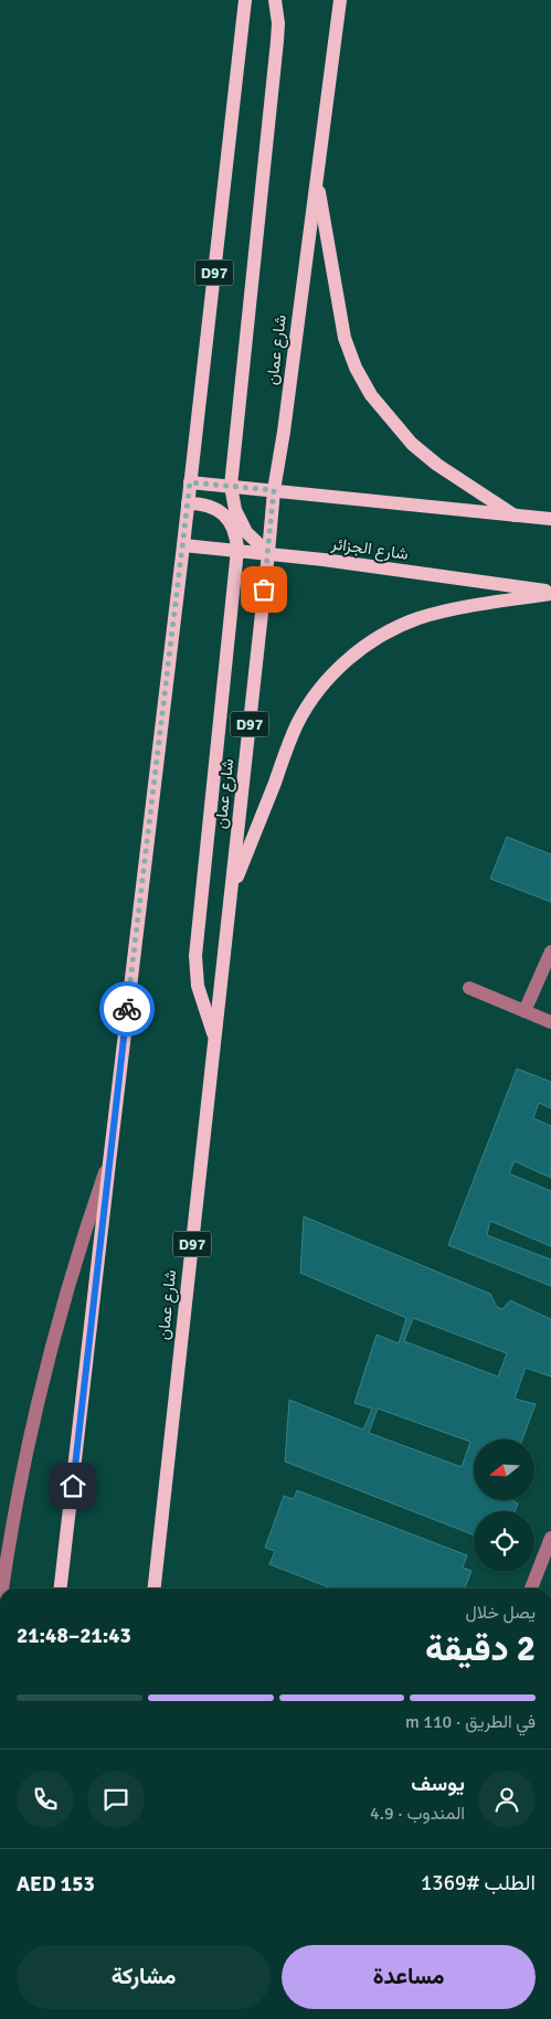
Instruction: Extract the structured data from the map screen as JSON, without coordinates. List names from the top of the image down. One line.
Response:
{"streets":{"main road":["D97","شارع عمان","شارع الجزائر"]},"crossings":[["D97","شارع الجزائر"],["شارع عمان","شارع الجزائر"]],"north":"left","page":{"heading":["2 دقيقة","يصل خلال","21:43–21:48"],"panel":["يوسف","المندوب · 4.9","الطلب #1369","AED 153"],"bar":"في الطريق · 110 m","buttons":["مساعدة","مشاركة"]}}
